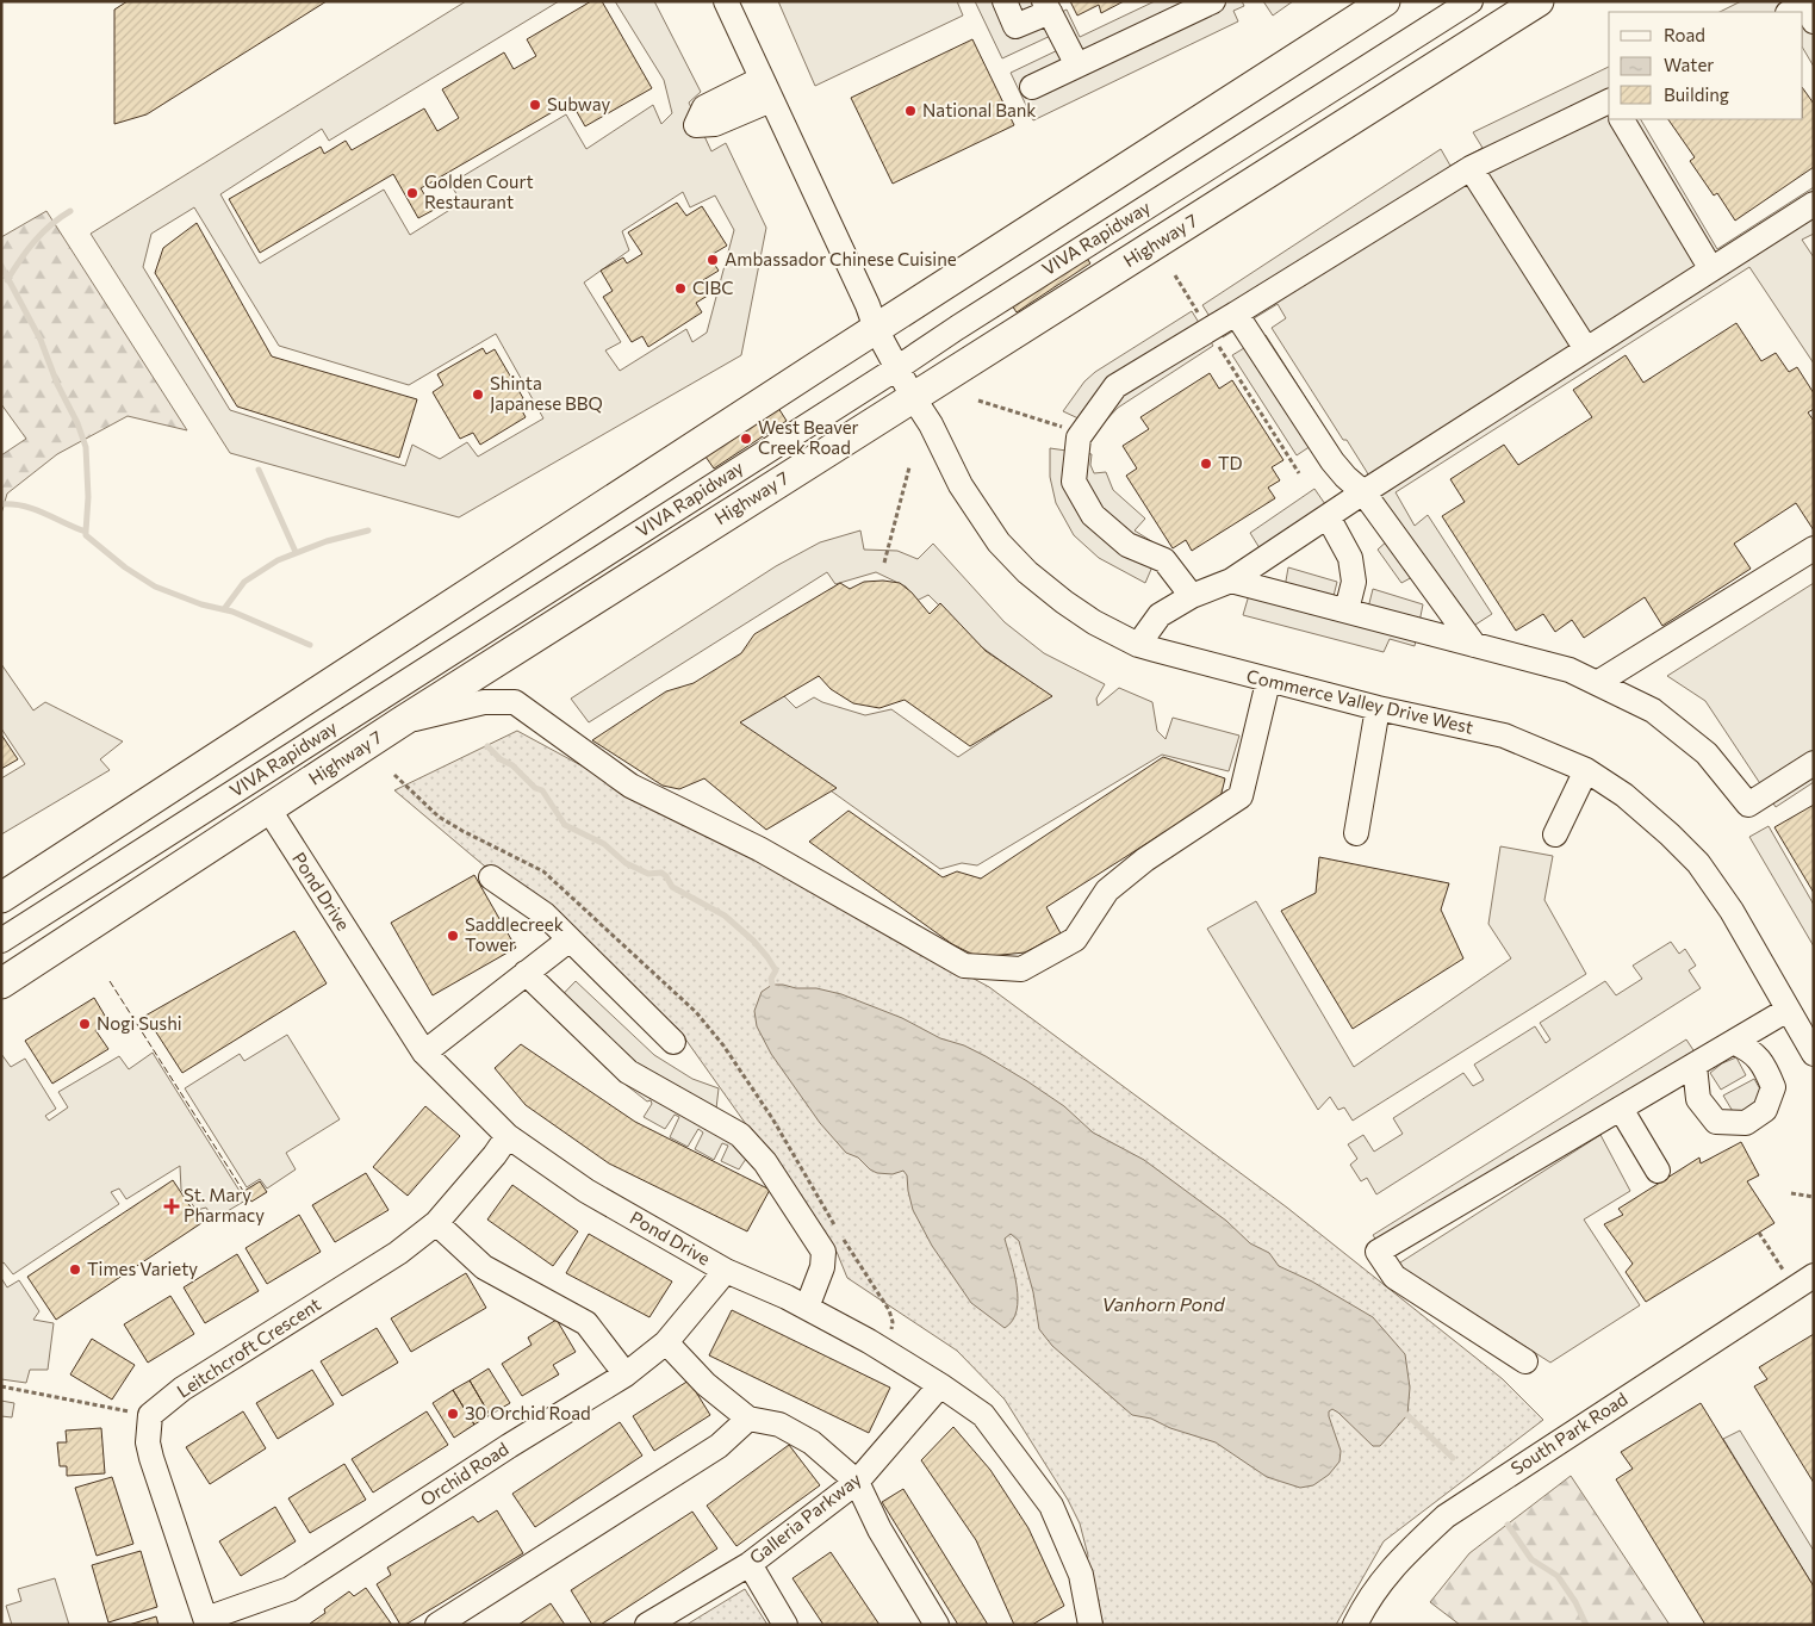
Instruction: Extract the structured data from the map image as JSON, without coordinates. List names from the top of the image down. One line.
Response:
{"streets":{"main road":["Highway 7"],"street":["VIVA Rapidway","Commerce Valley Drive West","Pond Drive","Leitchcroft Crescent","South Park Road","Orchid Road","Galleria Parkway"]},"crossings":[["VIVA Rapidway","Commerce Valley Drive West"],["Highway 7","Commerce Valley Drive West"],["Highway 7","Pond Drive"],["Pond Drive","Leitchcroft Crescent"],["Pond Drive","Orchid Road"],["Pond Drive","Galleria Parkway"]],"water":["Vanhorn Pond"],"places":{"other":["Subway","National Bank","Golden Court Restaurant","Ambassador Chinese Cuisine","CIBC","Shinta Japanese BBQ","West Beaver Creek Road","TD","Saddlecreek Tower","Nogi Sushi","Times Variety","30 Orchid Road"],"health":["St. Mary Pharmacy"]},"legend":["Road","Water","Building"]}
